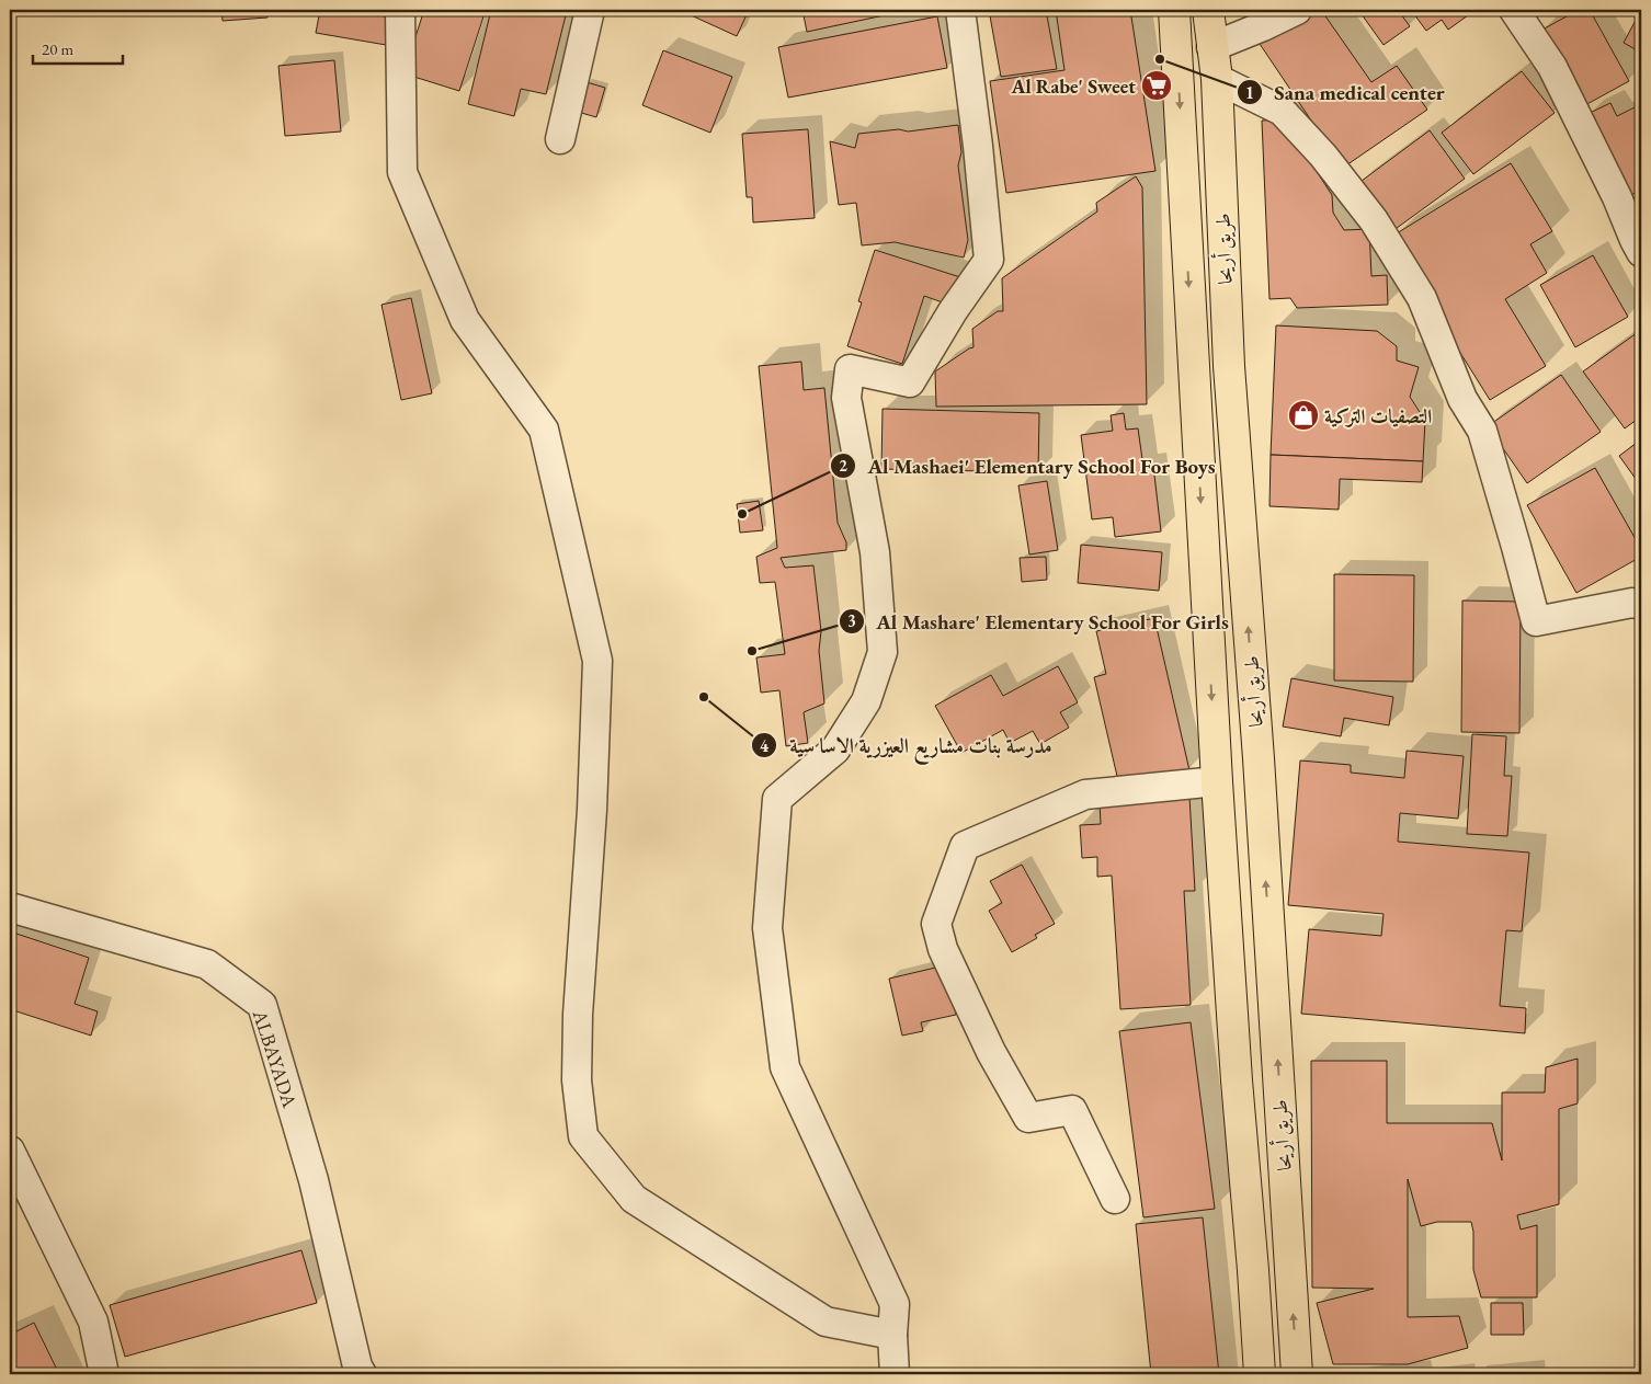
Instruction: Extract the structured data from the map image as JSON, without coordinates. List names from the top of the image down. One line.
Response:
{"streets":{"main road":["طريق أريحا"],"street":["ALBAYADA"]},"places":{"other":["Sana medical center","Al Mashaei' Elementary School For Boys","Al Mashare' Elementary School For Girls","مدرسة بنات مشاريع العيزرية الاسا سية"],"supermarket":["Al Rabe' Sweet"],"shop":["التصفيات التركية"]},"scale_bar":"20 m"}
